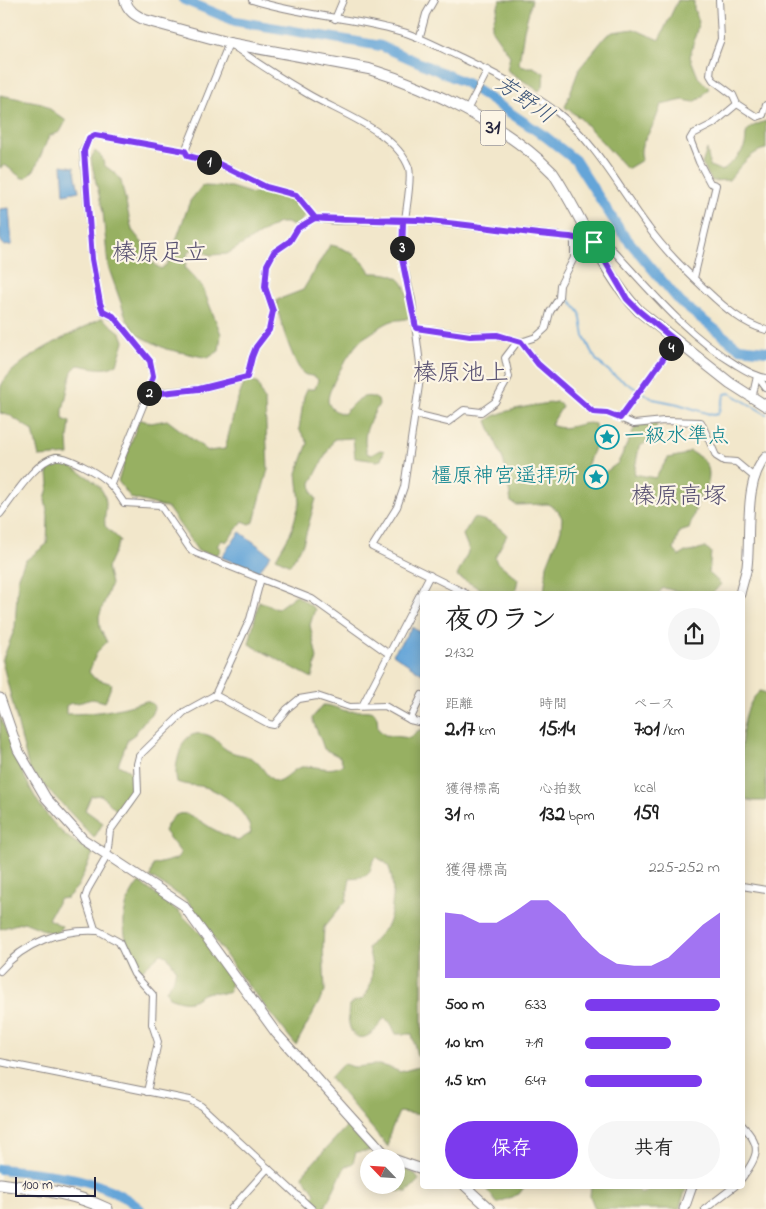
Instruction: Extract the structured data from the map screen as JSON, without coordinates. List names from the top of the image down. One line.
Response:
{"streets":{"main road":["31"]},"districts":["榛原足立","榛原池上","榛原高塚"],"water":["芳野川"],"places":{"place":["一級水準点","橿原神宮遥拝所"]},"scale_bar":"100 m","north":"top left","page":{"pins":["1","3","4","2"],"heading":["夜のラン","21:32"],"stats":[["距離","2.17 km"],["時間","15:14"],["ペース","7:01 /km"],["獲得標高","31 m"],["心拍数","132 bpm"],["kcal","159"]],"chart":["獲得標高","225–252 m"],"list":[{"name":"500 m","note":"6:33"},{"name":"1.0 km","note":"7:19"},{"name":"1.5 km","note":"6:47"}],"buttons":["保存","共有"],"scale":"100 m"}}
